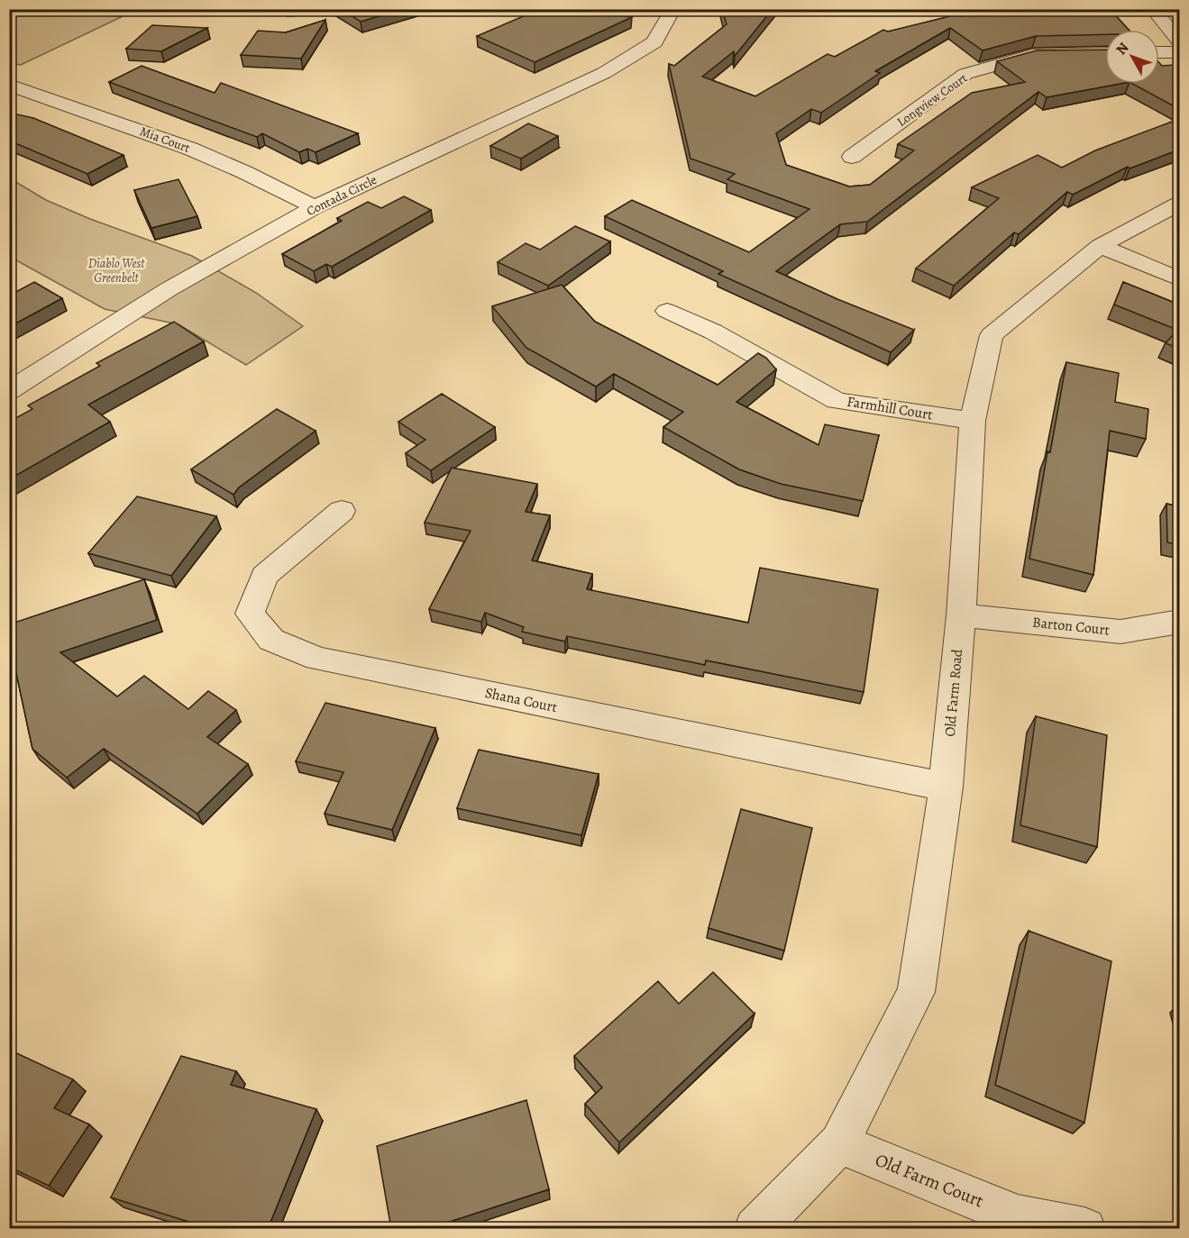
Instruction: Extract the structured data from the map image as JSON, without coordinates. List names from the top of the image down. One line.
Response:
{"streets":{"street":["Longview Court","Mia Court","Contada Circle","Farmhill Court","Barton Court","Old Farm Road","Shana Court","Old Farm Court"]},"crossings":[["Mia Court","Contada Circle"],["Farmhill Court","Old Farm Road"],["Barton Court","Old Farm Road"],["Old Farm Road","Shana Court"],["Old Farm Road","Old Farm Court"]],"parks":["Diablo West Greenbelt"],"north":"top left"}
